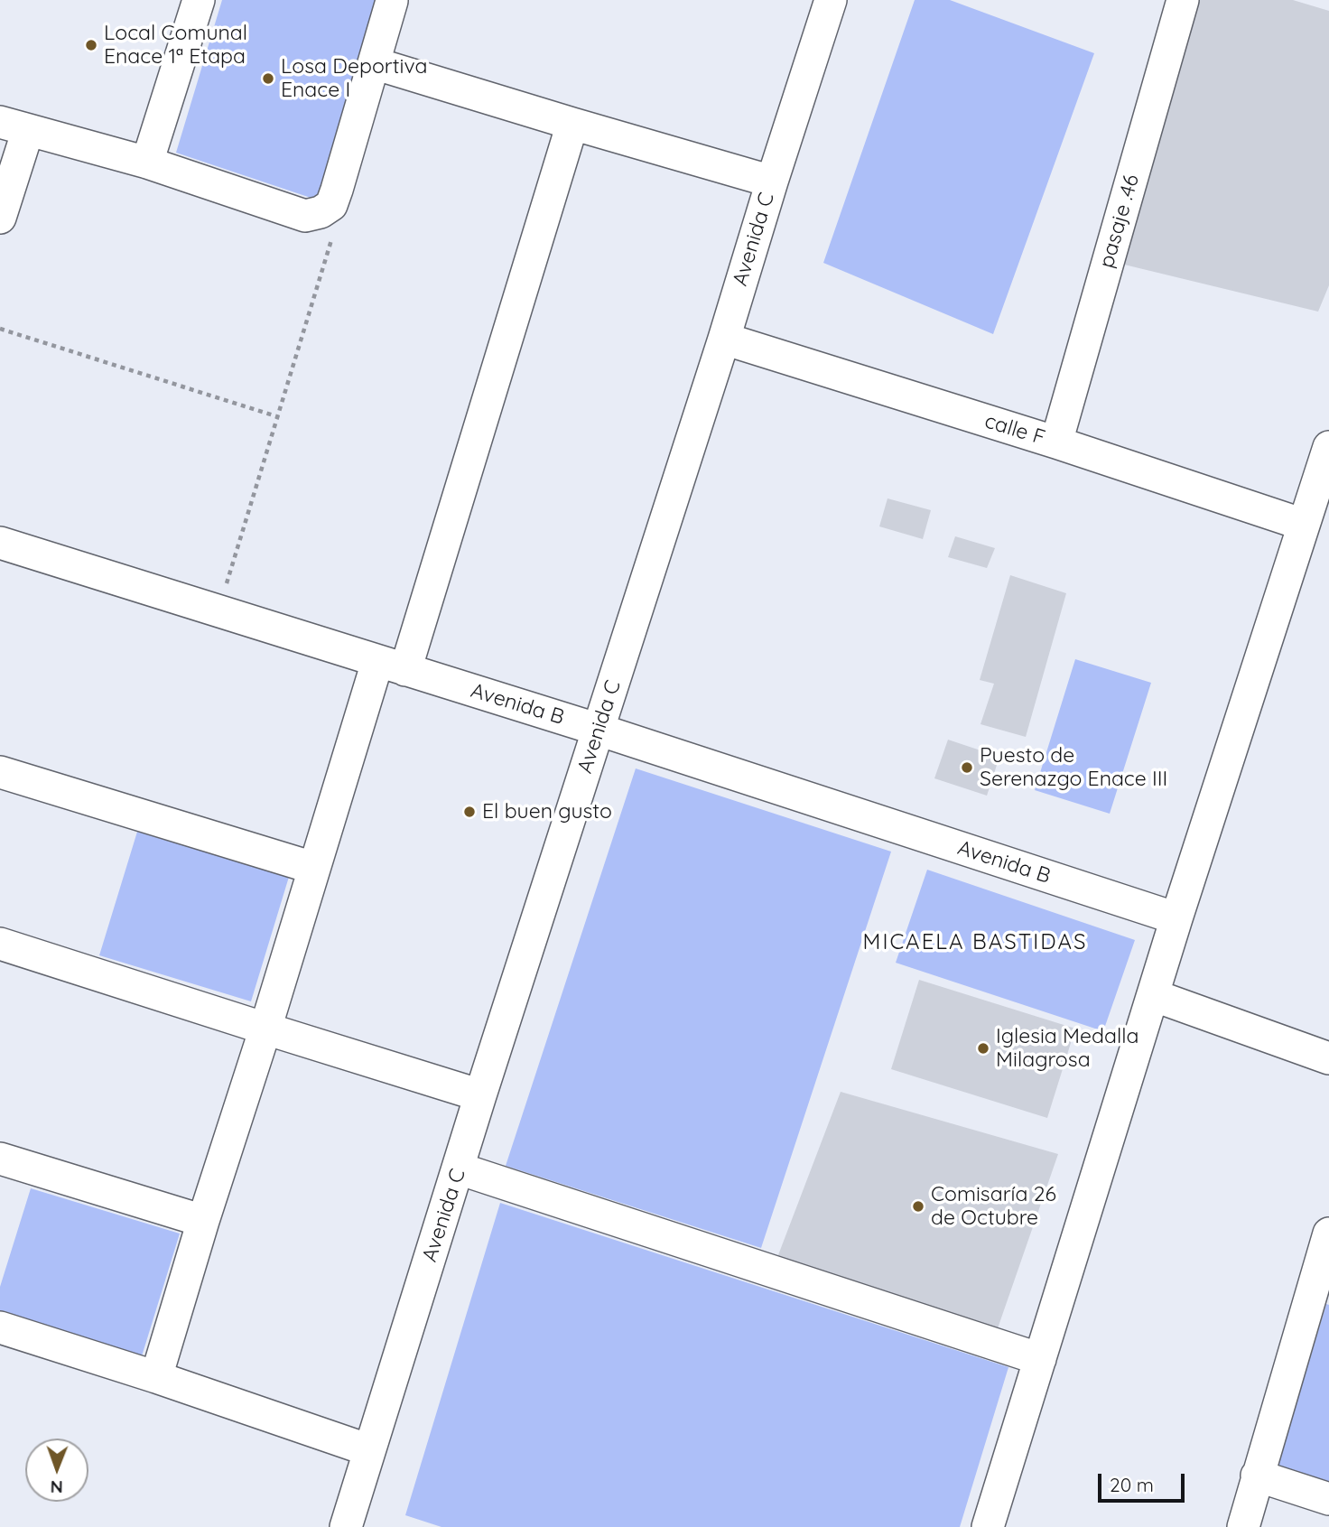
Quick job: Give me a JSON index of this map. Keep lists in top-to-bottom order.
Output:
{
  "streets": {
    "street": [
      "pasaje .46",
      "Avenida C",
      "calle F",
      "Avenida B"
    ]
  },
  "crossings": [
    ["pasaje .46", "calle F"],
    ["Avenida C", "calle F"],
    ["Avenida C", "Avenida B"]
  ],
  "districts": ["MICAELA BASTIDAS"],
  "places": [
    "Local Comunal Enace 1ª Etapa",
    "Losa Deportiva Enace I",
    "Puesto de Serenazgo Enace III",
    "El buen gusto",
    "Iglesia Medalla Milagrosa",
    "Comisaría 26 de Octubre"
  ],
  "scale_bar": "20 m",
  "north": "bottom"
}
